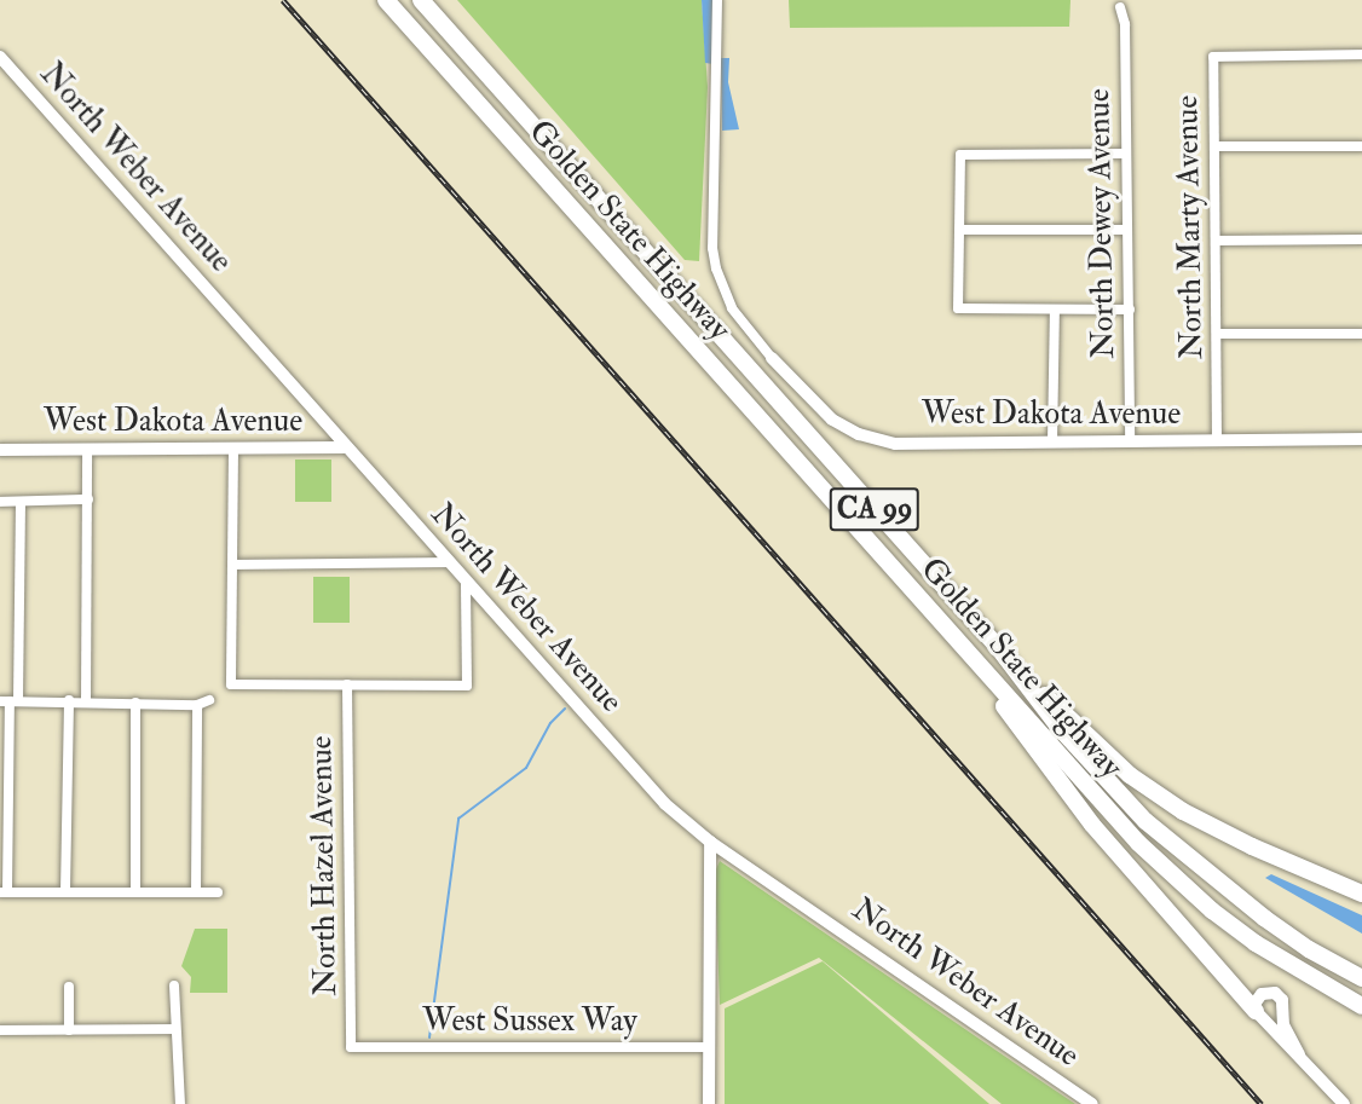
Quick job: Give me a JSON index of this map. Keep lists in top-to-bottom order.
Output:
{
  "streets": {
    "highway": ["Golden State Highway", "CA 99"],
    "main road": ["North Weber Avenue", "West Dakota Avenue"],
    "street": [
      "North Dewey Avenue",
      "North Marty Avenue",
      "North Hazel Avenue",
      "West Sussex Way"
    ]
  },
  "crossings": [
    ["North Weber Avenue", "West Dakota Avenue"],
    ["North Dewey Avenue", "West Dakota Avenue"],
    ["North Marty Avenue", "West Dakota Avenue"],
    ["North Hazel Avenue", "West Sussex Way"]
  ]
}
